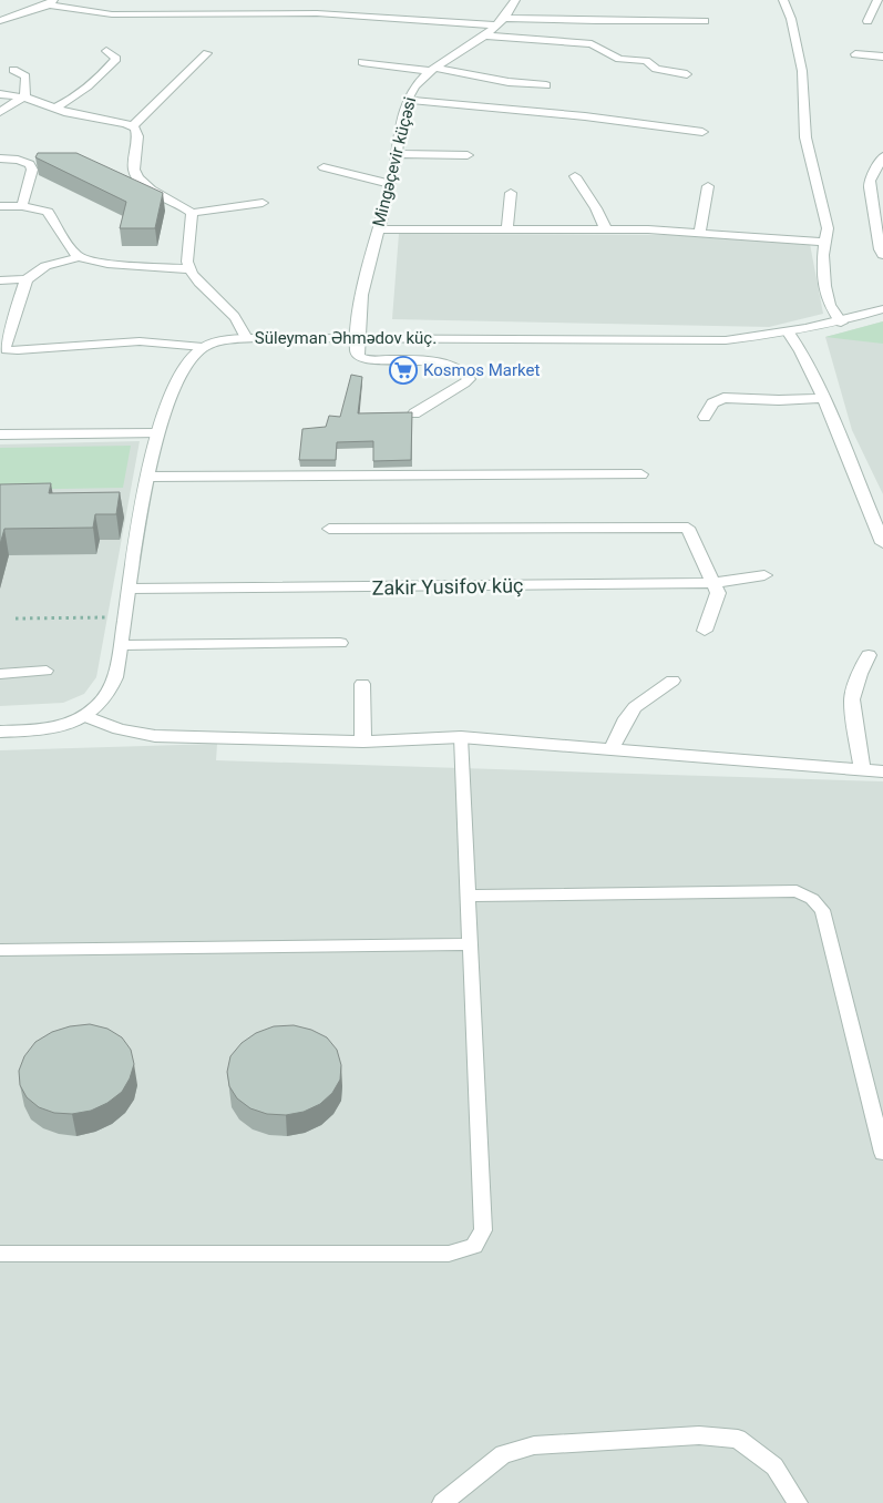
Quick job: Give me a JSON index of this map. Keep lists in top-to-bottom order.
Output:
{
  "streets": {
    "street": ["Mingəçevir küçəsi", "Süleyman Əhmədov küç.", "Zakir Yusifov küç"]
  },
  "crossings": [
    ["Mingəçevir küçəsi", "Süleyman Əhmədov küç."]
  ],
  "places": {
    "supermarket": ["Kosmos Market"]
  }
}
